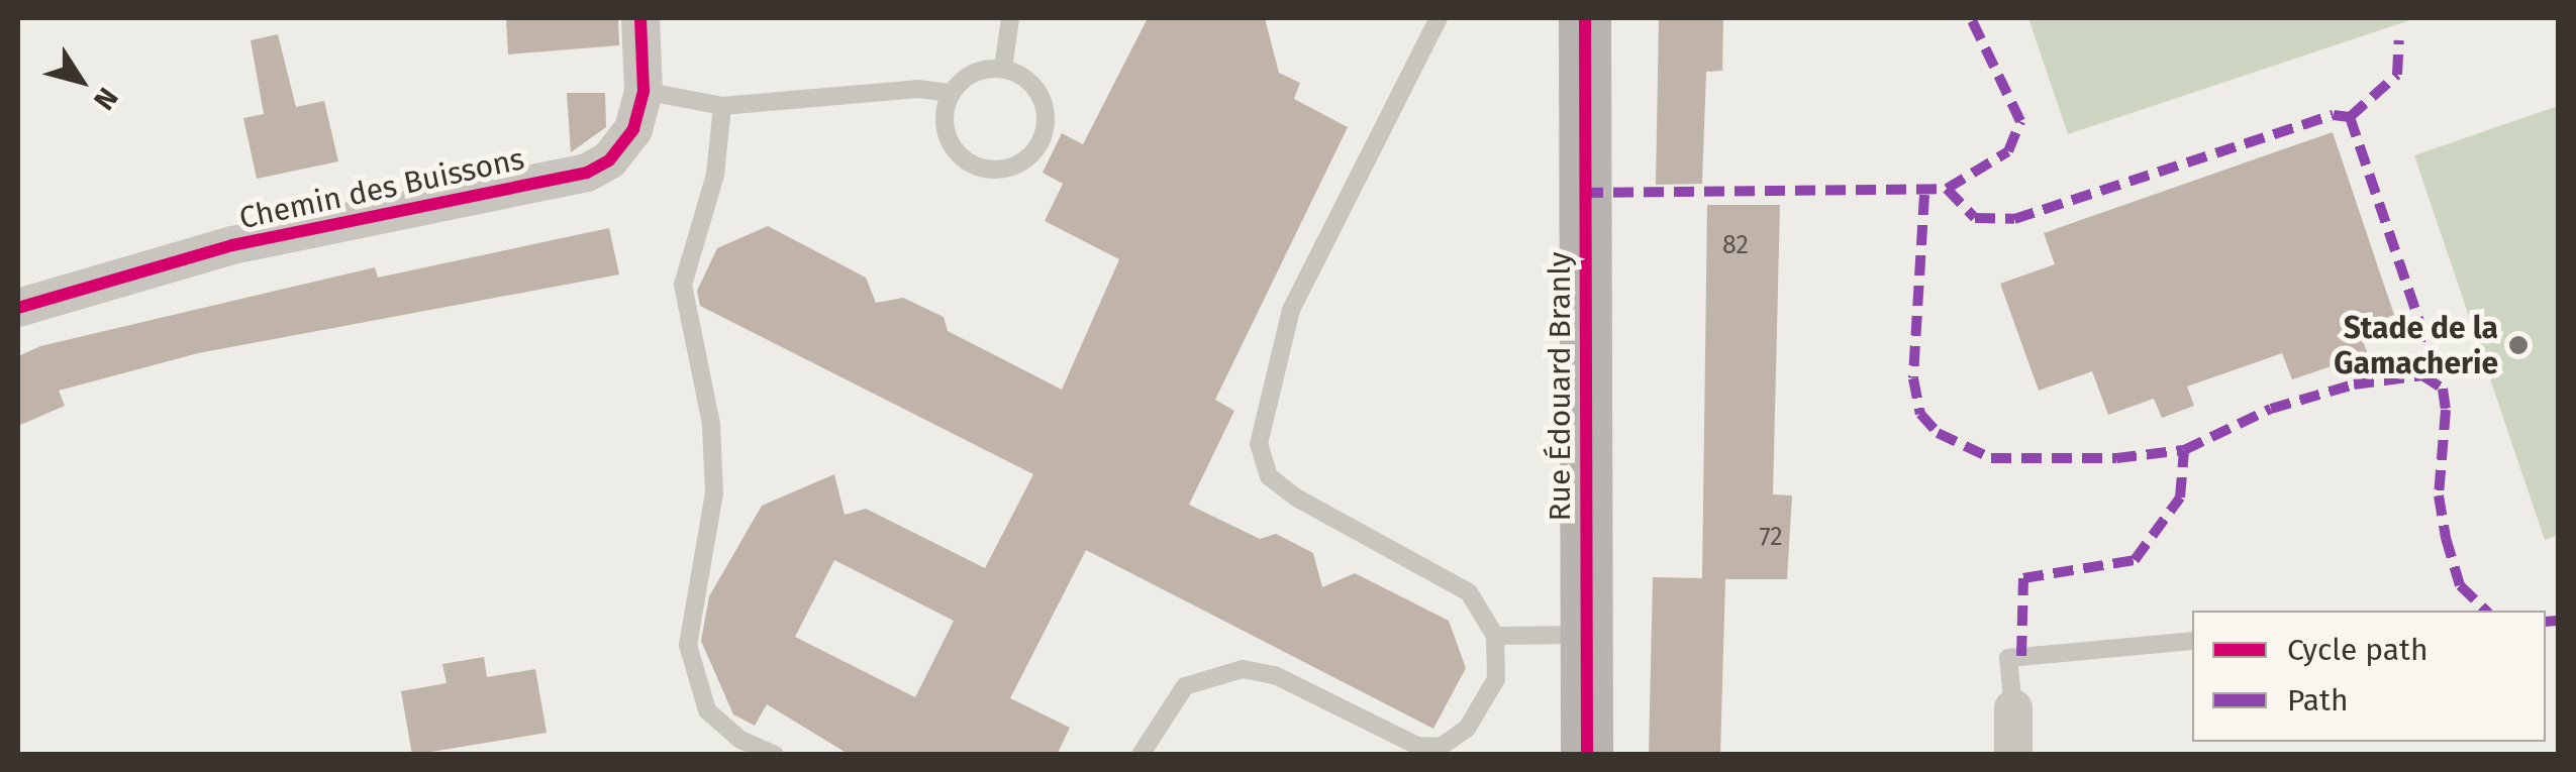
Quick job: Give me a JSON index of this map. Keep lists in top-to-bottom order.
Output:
{
  "streets": {
    "street": ["Chemin des Buissons", "Rue Édouard Branly"]
  },
  "places": ["Stade de la Gamacherie"],
  "house_numbers": ["82", "72"],
  "legend": ["Cycle path", "Path"],
  "north": "bottom right"
}
